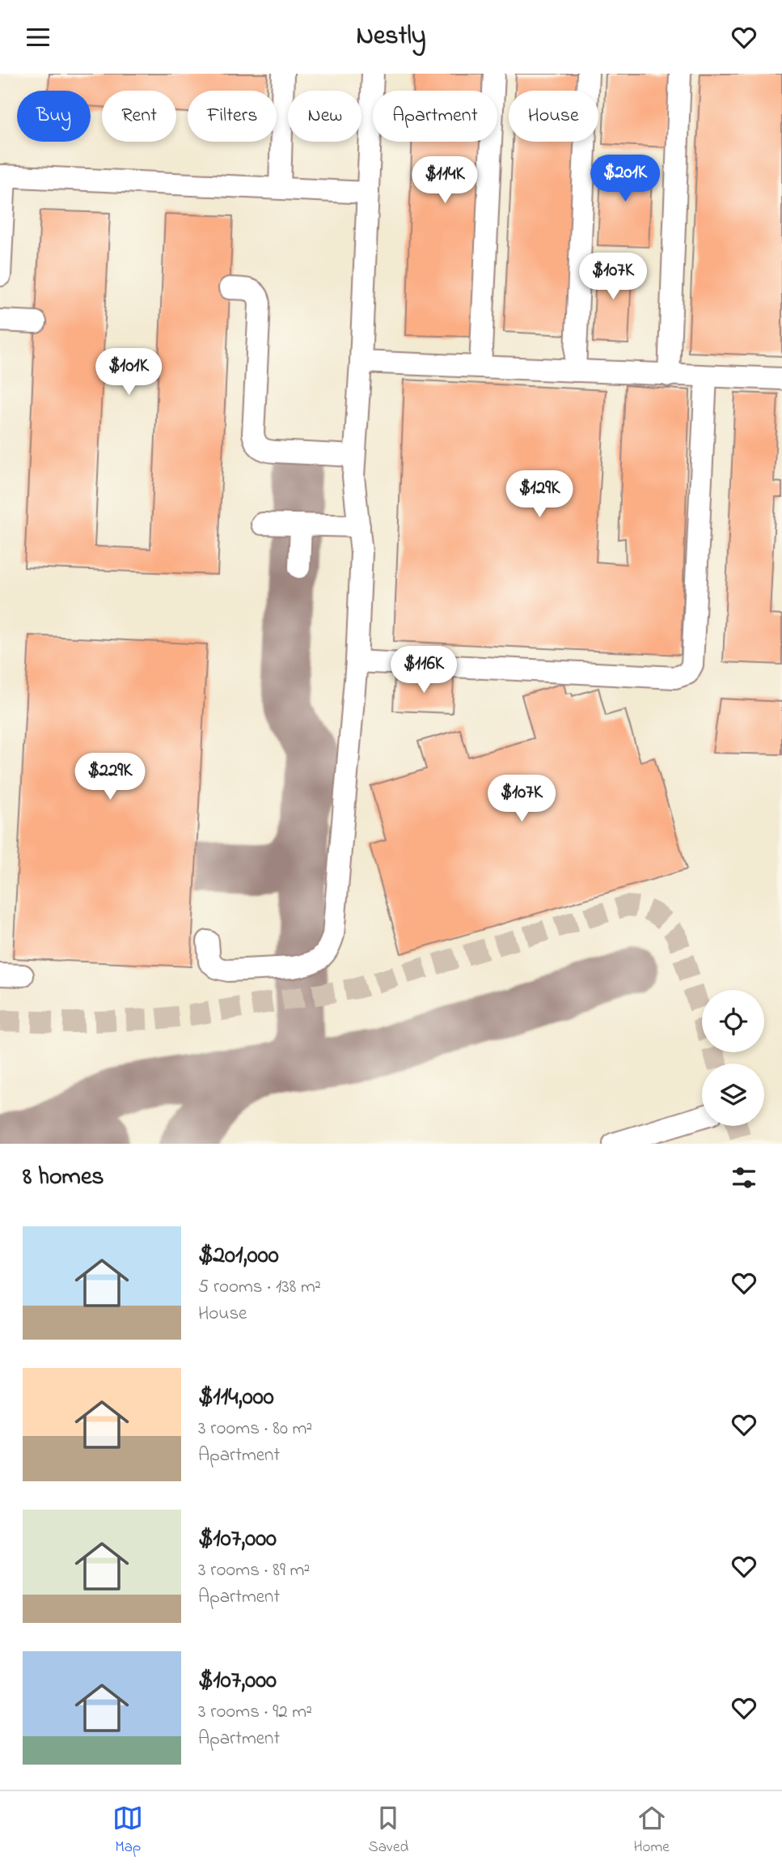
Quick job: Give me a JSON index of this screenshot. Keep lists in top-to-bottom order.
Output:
{
  "page": {
    "header": "Nestly",
    "chip": [
      "Buy",
      "Rent",
      "Filters",
      "New",
      "Apartment",
      "House"
    ],
    "price": [
      "$201K",
      "$114K",
      "$107K",
      "$101K",
      "$129K",
      "$116K",
      "$229K",
      "$107K"
    ],
    "heading": "8 homes",
    "list": [
      {
        "name": "$201,000",
        "note": "5 rooms · 138 m² · House"
      },
      {
        "name": "$114,000",
        "note": "3 rooms · 80 m² · Apartment"
      },
      {
        "name": "$107,000",
        "note": "3 rooms · 89 m² · Apartment"
      },
      {
        "name": "$107,000",
        "note": "3 rooms · 92 m² · Apartment"
      }
    ],
    "tabs": ["Map", "Saved", "Home"]
  }
}
